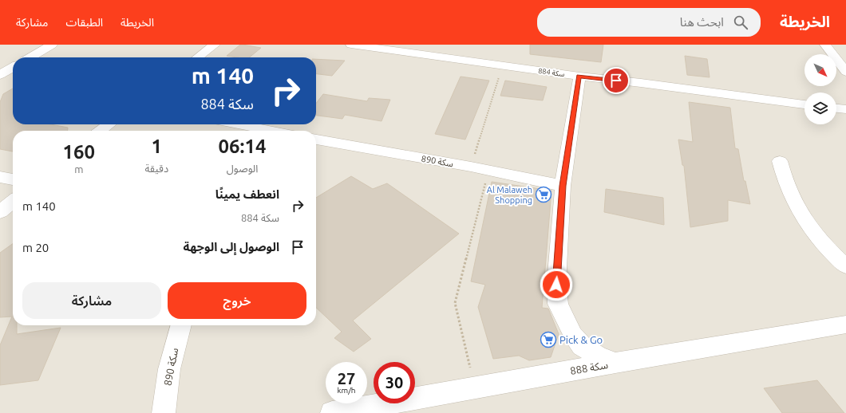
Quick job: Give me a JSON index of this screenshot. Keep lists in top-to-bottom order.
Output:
{
  "streets": {
    "street": ["سكة 884", "سكة 890", "سكة 888"]
  },
  "places": {
    "supermarket": ["Al Malaweh Shopping", "Pick & Go"]
  },
  "north": "bottom right",
  "page": {
    "header": "الخريطة",
    "search": "ابحث هنا",
    "nav": ["الخريطة", "الطبقات", "مشاركة"],
    "turn": ["140 m", "سكة 884"],
    "eta": [
      "06:14",
      "الوصول",
      "1",
      "دقيقة",
      "160",
      "m"
    ],
    "list": [
      {
        "name": "انعطف يمينًا",
        "note": "سكة 884",
        "value": "140 m"
      },
      {
        "name": "الوصول إلى الوجهة",
        "value": "20 m"
      }
    ],
    "buttons": ["خروج", "مشاركة"],
    "speed": "27 km/h",
    "limit": "30"
  }
}
